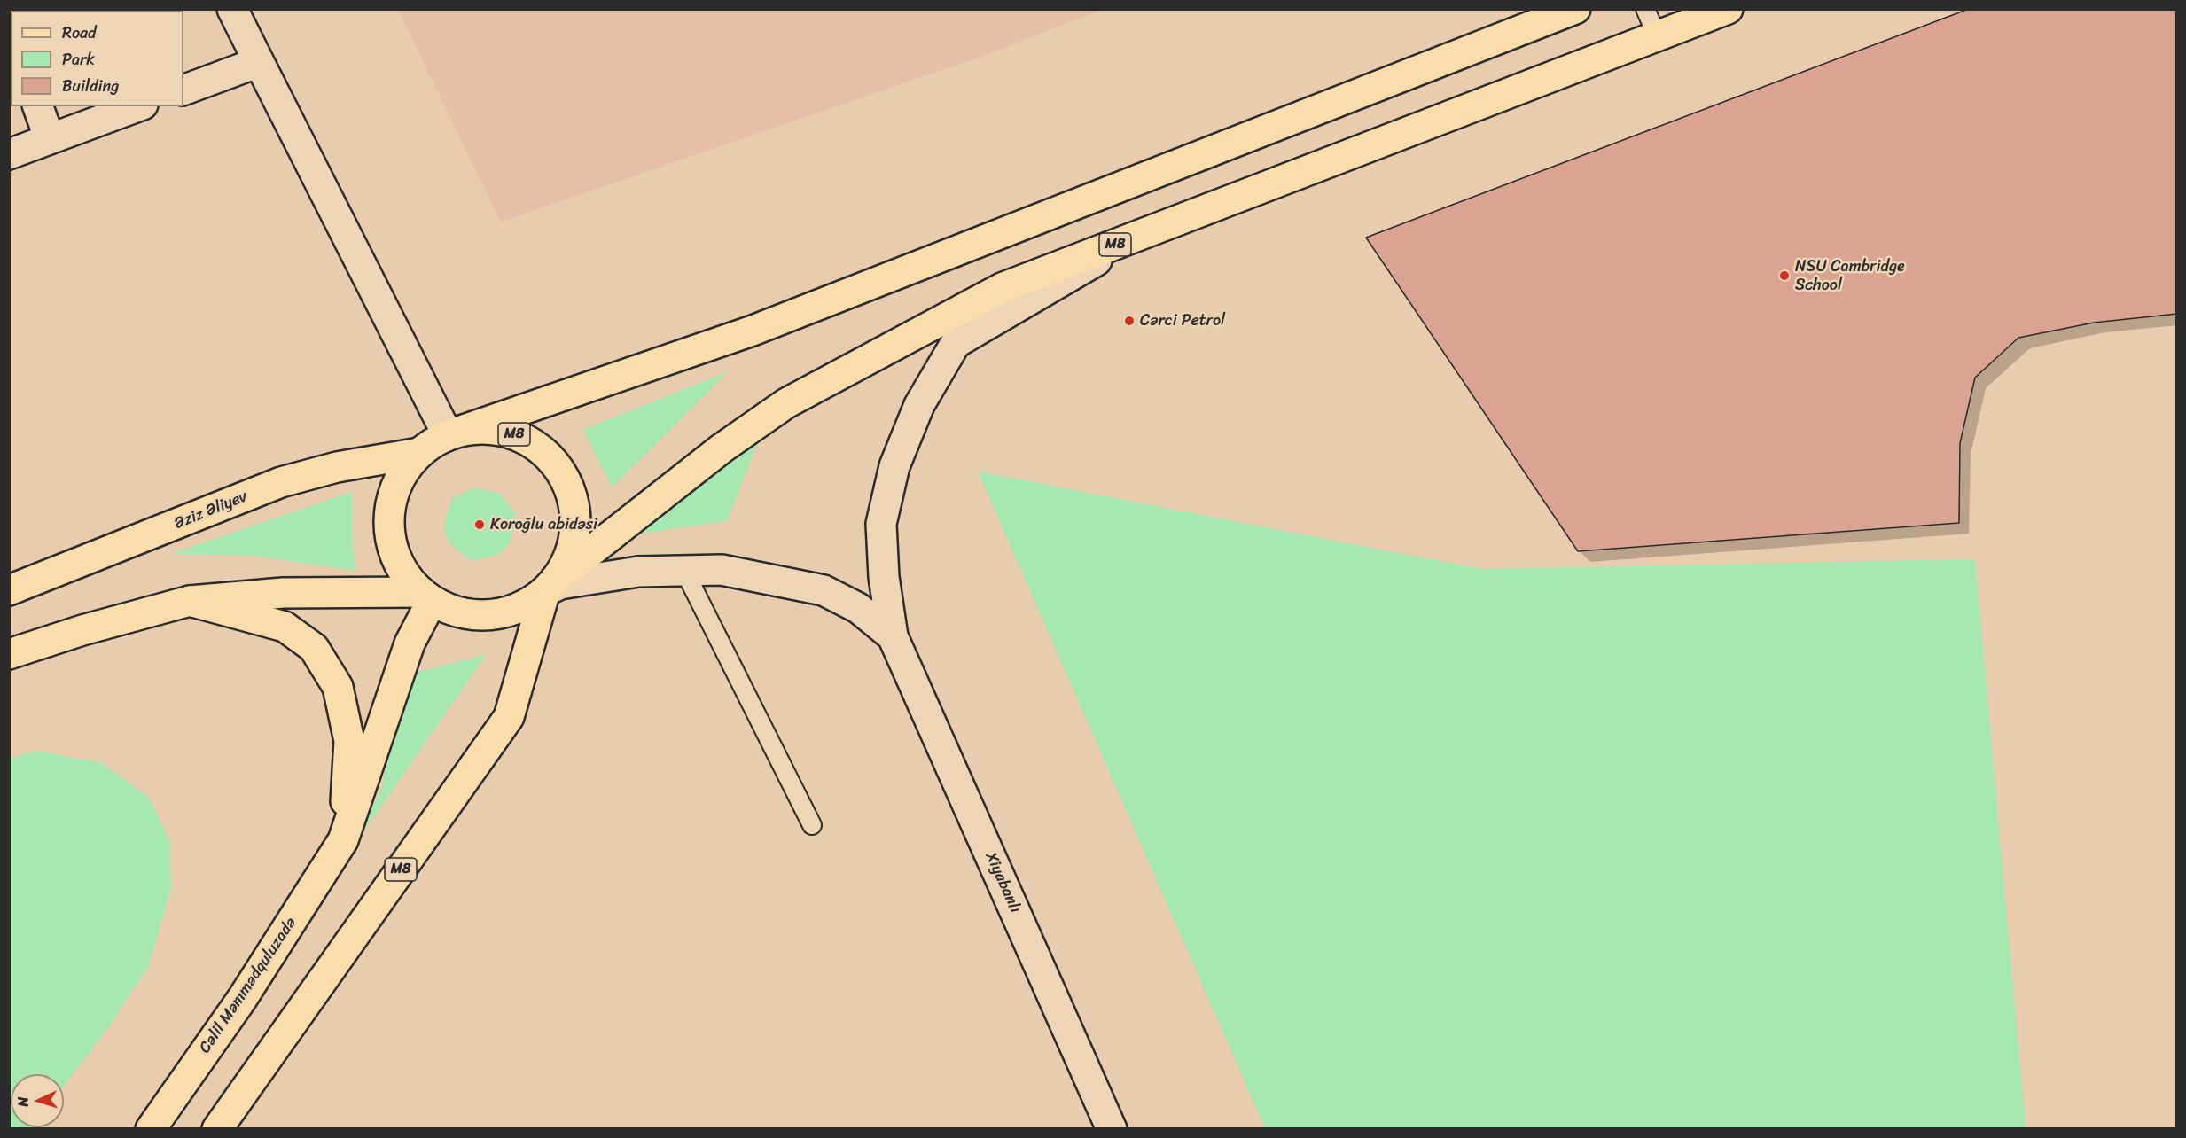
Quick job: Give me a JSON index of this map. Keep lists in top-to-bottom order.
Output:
{
  "streets": {
    "main road": [
      "M8",
      "Əziz Əliyev",
      "Xiyabanlı",
      "Cəlil Məmmədquluzadə"
    ]
  },
  "crossings": [
    ["M8", "Əziz Əliyev"],
    ["M8", "Cəlil Məmmədquluzadə"],
    ["Əziz Əliyev", "Cəlil Məmmədquluzadə"]
  ],
  "places": ["NSU Cambridge School", "Cərci Petrol", "Koroğlu abidəsi"],
  "legend": ["Road", "Park", "Building"],
  "north": "left"
}
